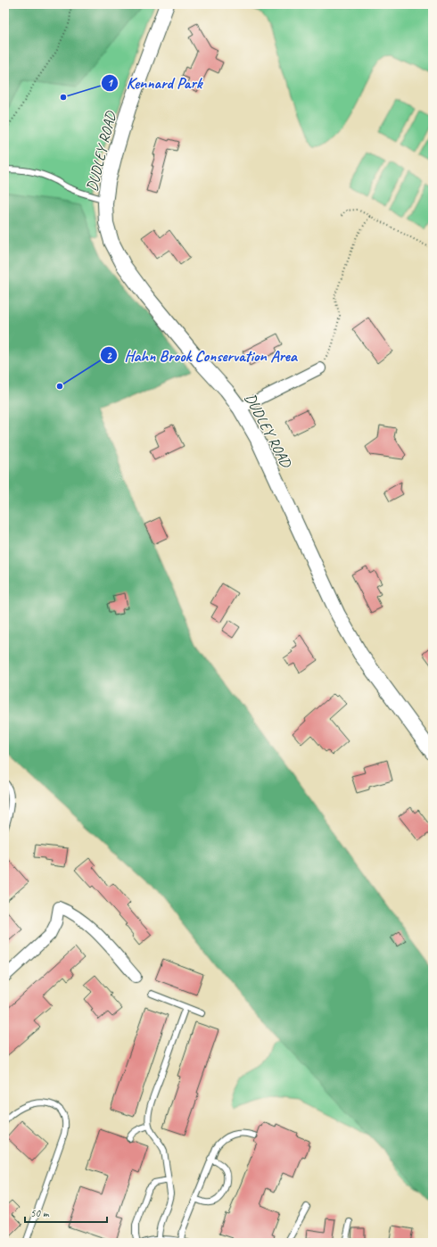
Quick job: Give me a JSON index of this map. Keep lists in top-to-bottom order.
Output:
{
  "streets": {
    "street": ["DUDLEY ROAD"]
  },
  "places": ["Kennard Park", "Hahn Brook Conservation Area"],
  "scale_bar": "50 m"
}
